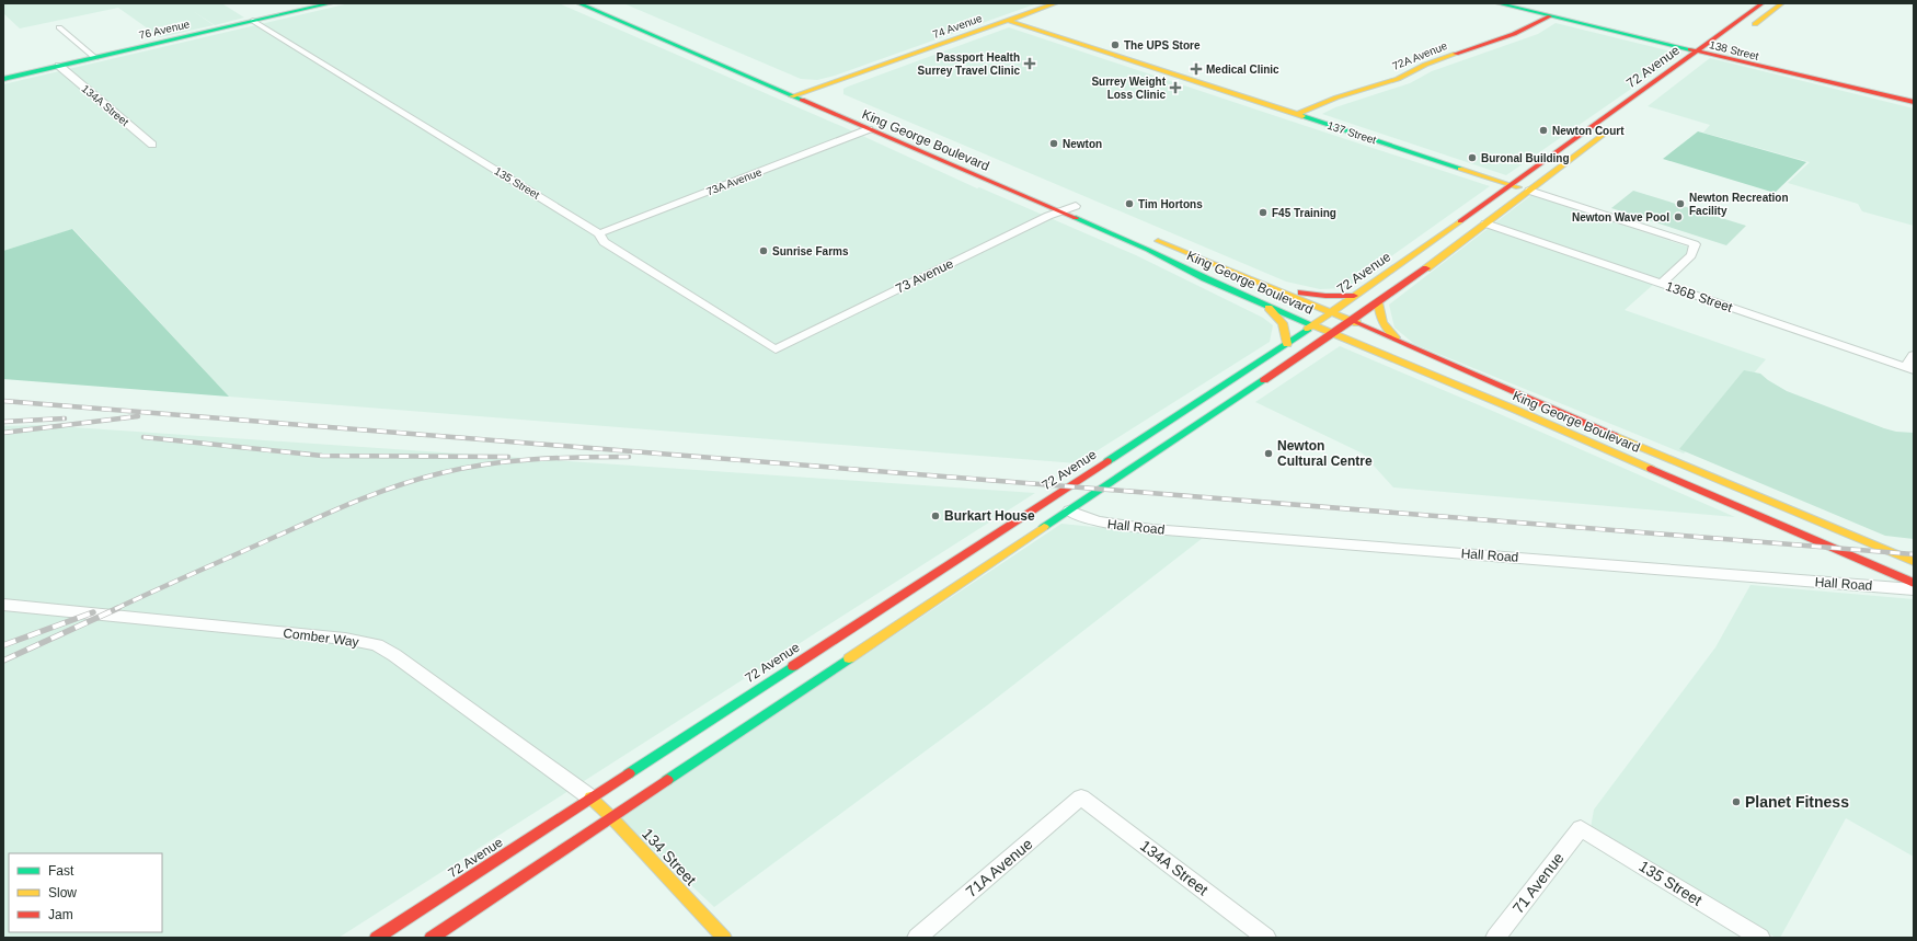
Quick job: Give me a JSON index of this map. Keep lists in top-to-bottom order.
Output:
{
  "streets": {
    "main road": [
      "74 Avenue",
      "76 Avenue",
      "138 Street",
      "72A Avenue",
      "72 Avenue",
      "137 Street",
      "King George Boulevard",
      "134 Street"
    ],
    "street": [
      "134A Street",
      "73A Avenue",
      "135 Street",
      "73 Avenue",
      "136B Street",
      "Hall Road",
      "Comber Way",
      "71A Avenue",
      "71 Avenue"
    ]
  },
  "crossings": [
    ["74 Avenue", "137 Street"],
    ["74 Avenue", "King George Boulevard"],
    ["76 Avenue", "134A Street"],
    ["76 Avenue", "135 Street"],
    ["138 Street", "72A Avenue"],
    ["138 Street", "72 Avenue"],
    ["72A Avenue", "137 Street"],
    ["72 Avenue", "137 Street"],
    ["72 Avenue", "King George Boulevard"],
    ["72 Avenue", "Comber Way"],
    ["72 Avenue", "134 Street"],
    ["134A Street", "71A Avenue"],
    ["137 Street", "136B Street"],
    ["King George Boulevard", "73A Avenue"],
    ["King George Boulevard", "73 Avenue"],
    ["73A Avenue", "135 Street"],
    ["135 Street", "73 Avenue"],
    ["135 Street", "71 Avenue"],
    ["Comber Way", "134 Street"]
  ],
  "places": {
    "other": [
      "The UPS Store",
      "Newton Court",
      "Newton",
      "Buronal Building",
      "Tim Hortons",
      "Newton Recreation Facility",
      "F45 Training",
      "Newton Wave Pool",
      "Sunrise Farms",
      "Newton Cultural Centre",
      "Burkart House",
      "Planet Fitness"
    ],
    "health": ["Passport Health Surrey Travel Clinic", "Medical Clinic", "Surrey Weight Loss Clinic"]
  },
  "legend": ["Fast", "Slow", "Jam"]
}
